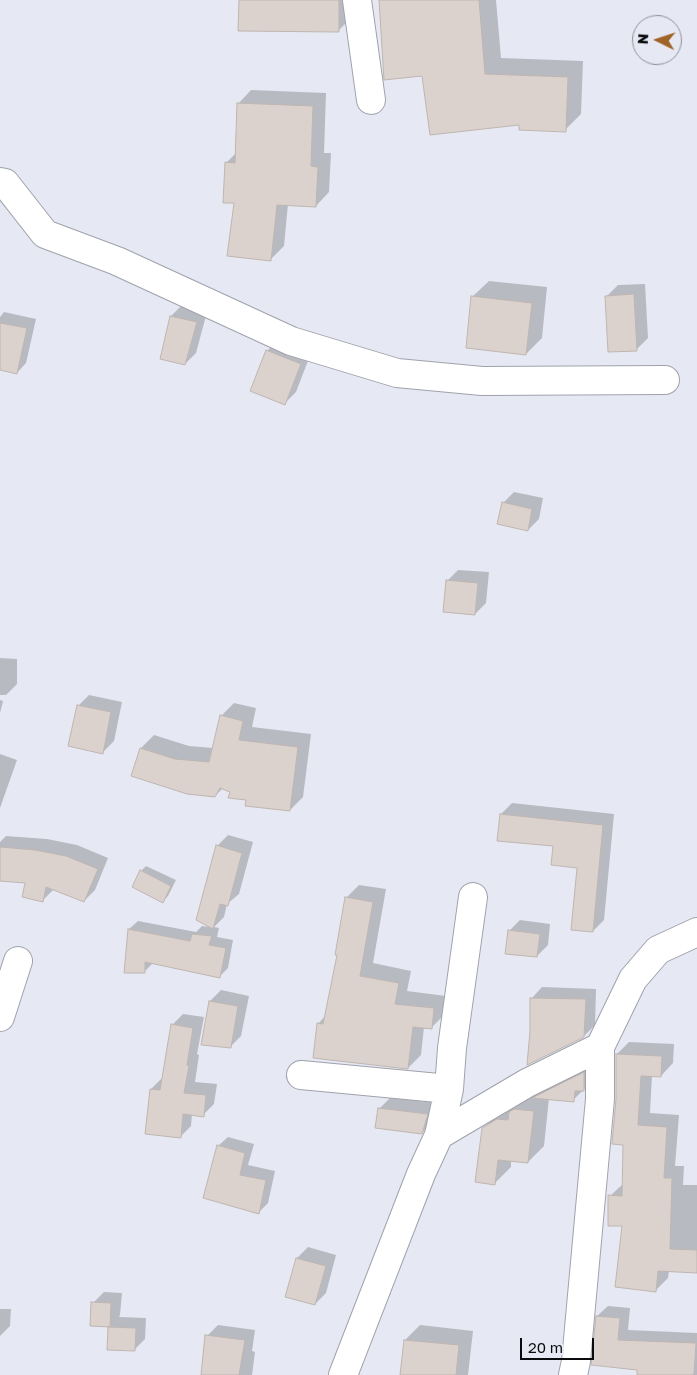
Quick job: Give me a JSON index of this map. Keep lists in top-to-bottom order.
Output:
{
  "scale_bar": "20 m",
  "north": "left"
}
